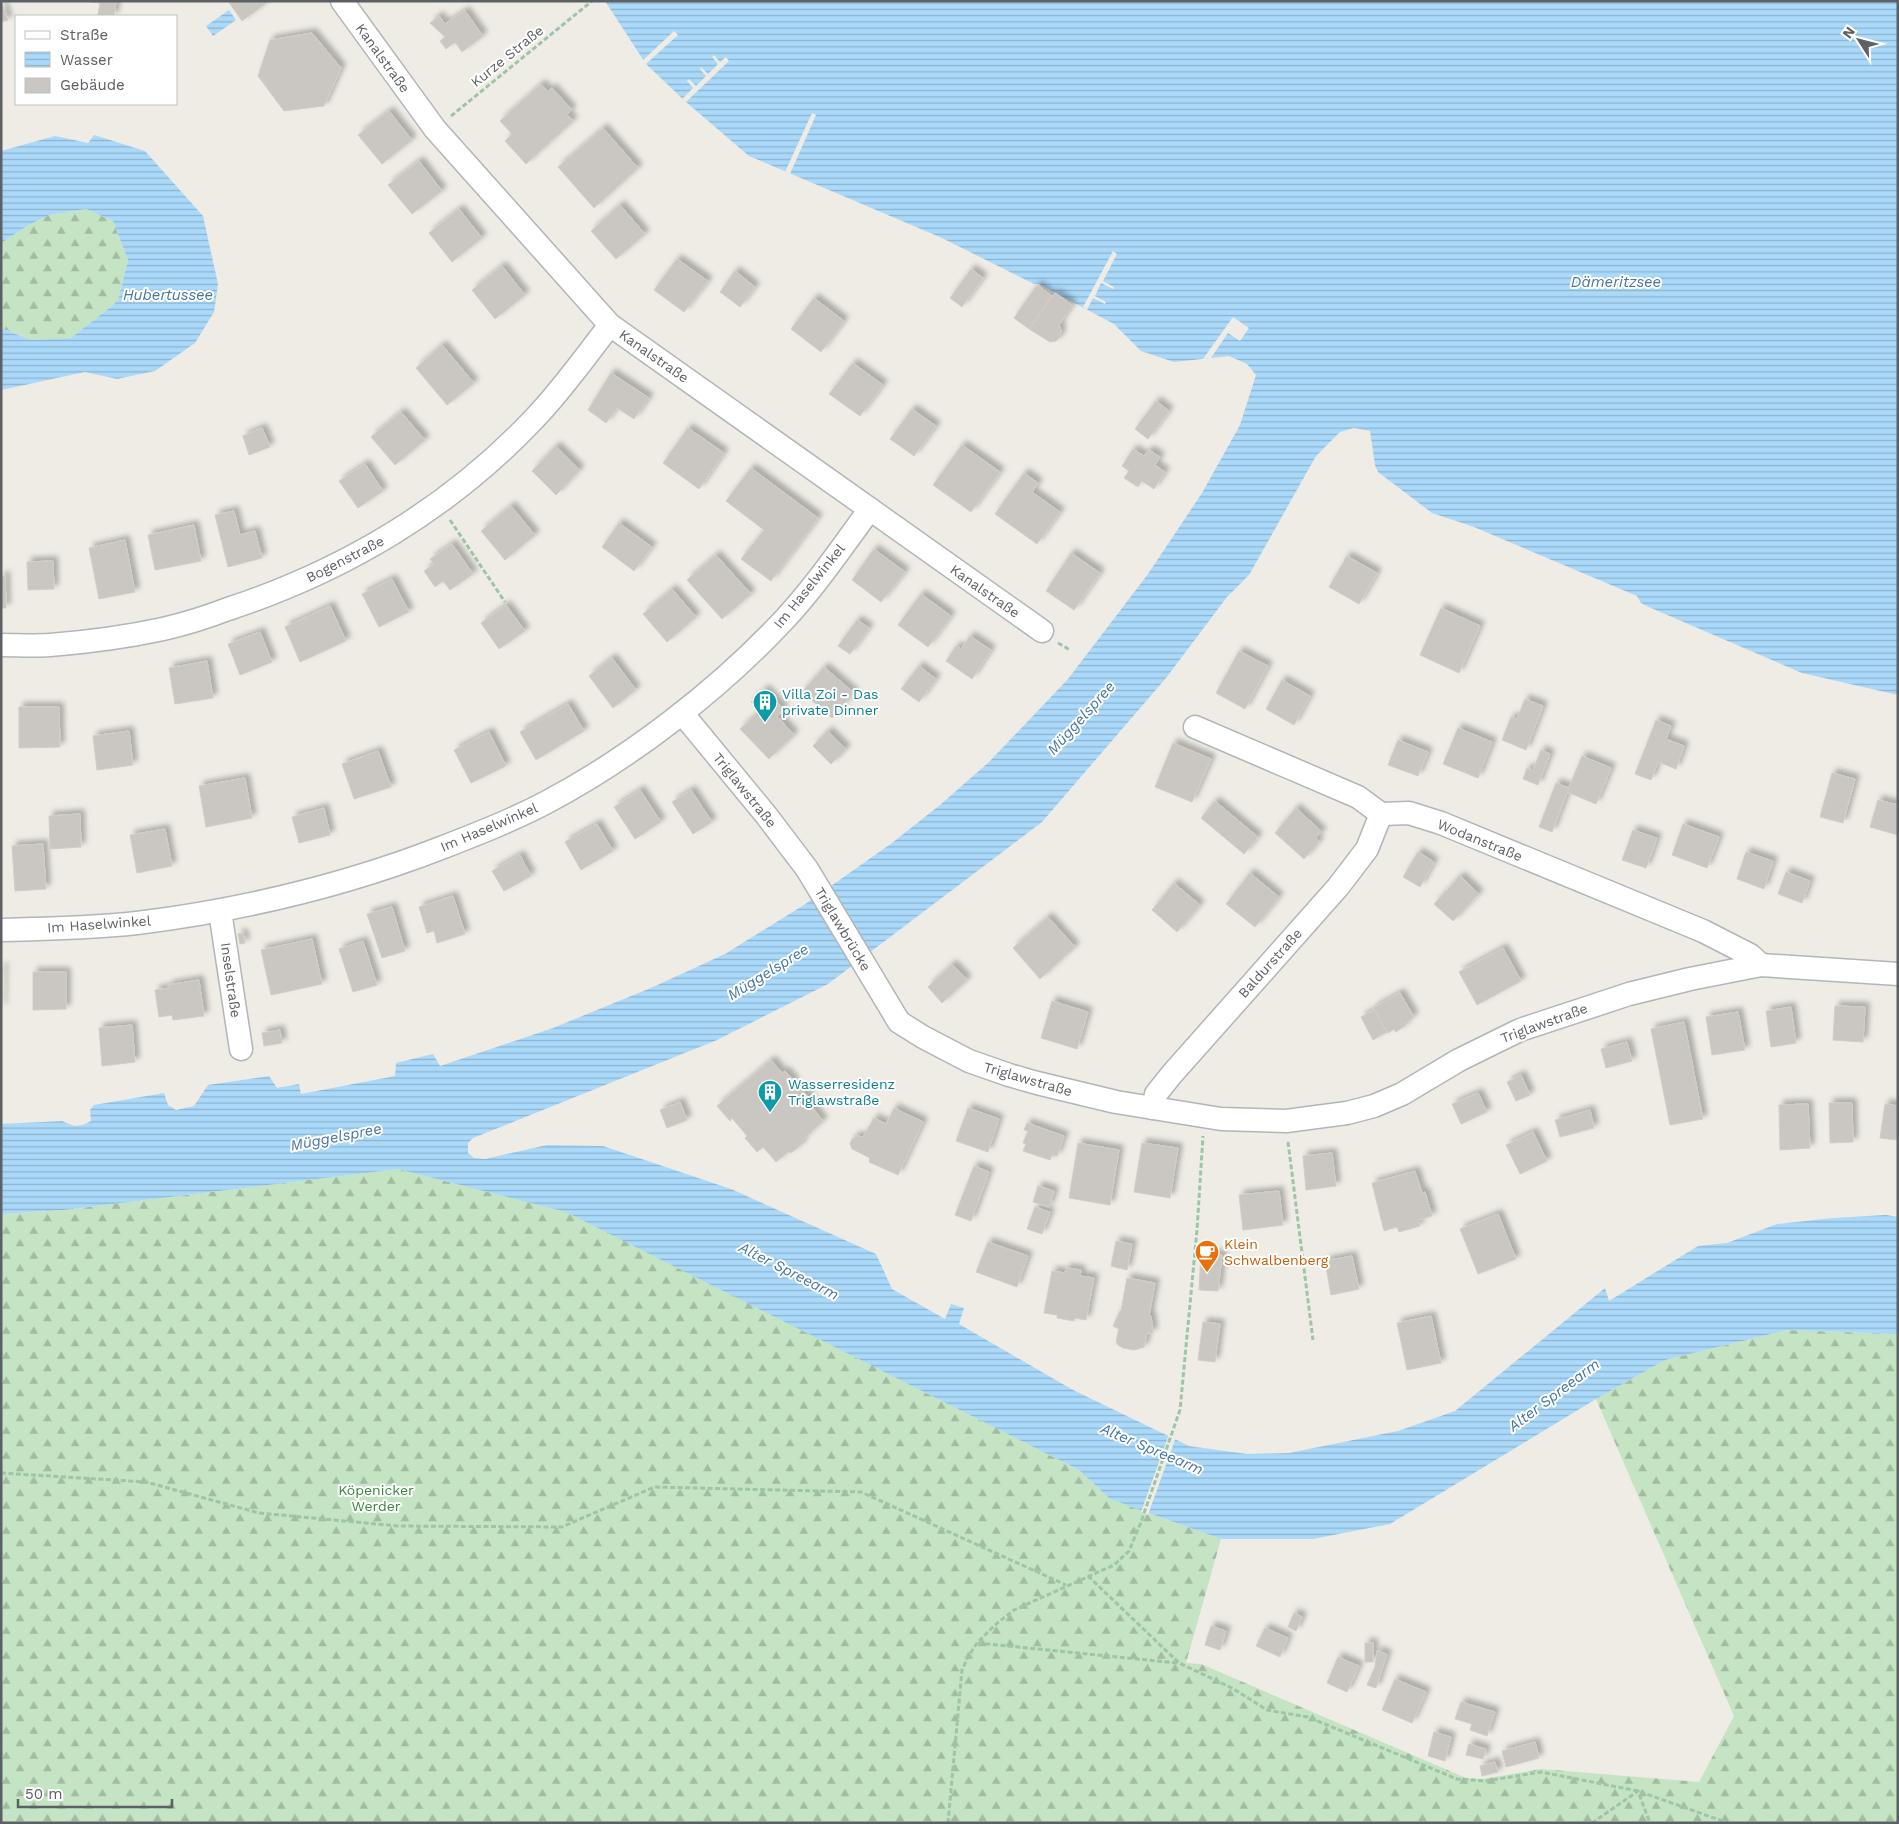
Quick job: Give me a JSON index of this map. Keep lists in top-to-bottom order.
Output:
{
  "streets": {
    "street": [
      "Kanalstraße",
      "Bogenstraße",
      "Im Haselwinkel",
      "Triglawstraße",
      "Wodanstraße",
      "Triglawbrücke",
      "Baldurstraße",
      "Inselstraße"
    ],
    "path": ["Kurze Straße"]
  },
  "crossings": [
    ["Kurze Straße", "Kanalstraße"],
    ["Kanalstraße", "Bogenstraße"],
    ["Kanalstraße", "Im Haselwinkel"],
    ["Im Haselwinkel", "Triglawstraße"],
    ["Im Haselwinkel", "Inselstraße"],
    ["Triglawstraße", "Wodanstraße"],
    ["Triglawstraße", "Triglawbrücke"],
    ["Triglawstraße", "Baldurstraße"],
    ["Wodanstraße", "Baldurstraße"]
  ],
  "water": [
    "Dämeritzsee",
    "Hubertussee",
    "Müggelspree",
    "Alter Spreearm"
  ],
  "parks": ["Köpenicker Werder"],
  "places": {
    "building": ["Villa Zoi - Das private Dinner", "Wasserresidenz Triglawstraße"],
    "cafe": ["Klein Schwalbenberg"]
  },
  "legend": ["Straße", "Wasser", "Gebäude"],
  "scale_bar": "50 m",
  "north": "top left"
}
